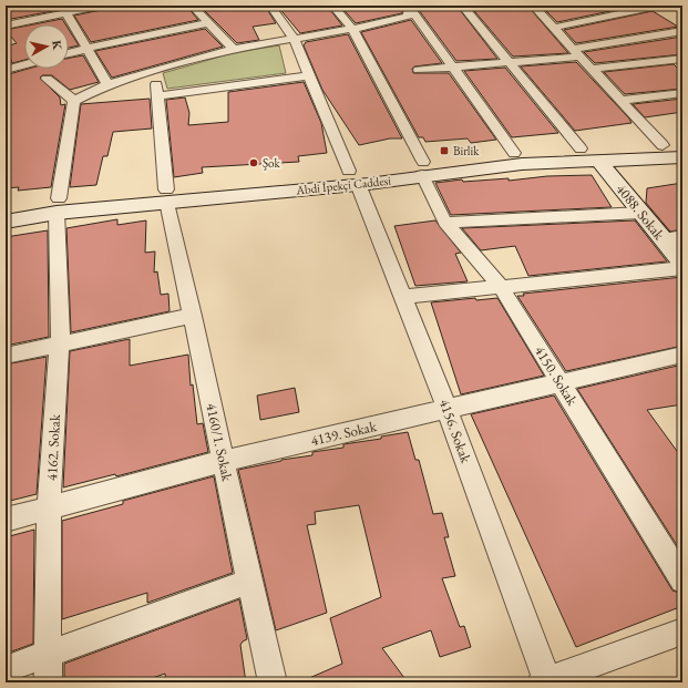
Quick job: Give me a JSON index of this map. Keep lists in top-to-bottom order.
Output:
{
  "streets": {
    "main road": ["Abdi İpekçi Caddesi", "4088. Sokak"],
    "street": [
      "4150. Sokak",
      "4156. Sokak",
      "4139. Sokak",
      "4160/1. Sokak",
      "4162. Sokak"
    ]
  },
  "crossings": [
    ["Abdi İpekçi Caddesi", "4088. Sokak"],
    ["Abdi İpekçi Caddesi", "4150. Sokak"],
    ["Abdi İpekçi Caddesi", "4156. Sokak"],
    ["Abdi İpekçi Caddesi", "4160/1. Sokak"],
    ["Abdi İpekçi Caddesi", "4162. Sokak"],
    ["4150. Sokak", "4139. Sokak"],
    ["4156. Sokak", "4139. Sokak"],
    ["4139. Sokak", "4160/1. Sokak"],
    ["4139. Sokak", "4162. Sokak"]
  ],
  "places": {
    "transit": ["Birlik"],
    "other": ["Şok"]
  },
  "north": "right"
}
